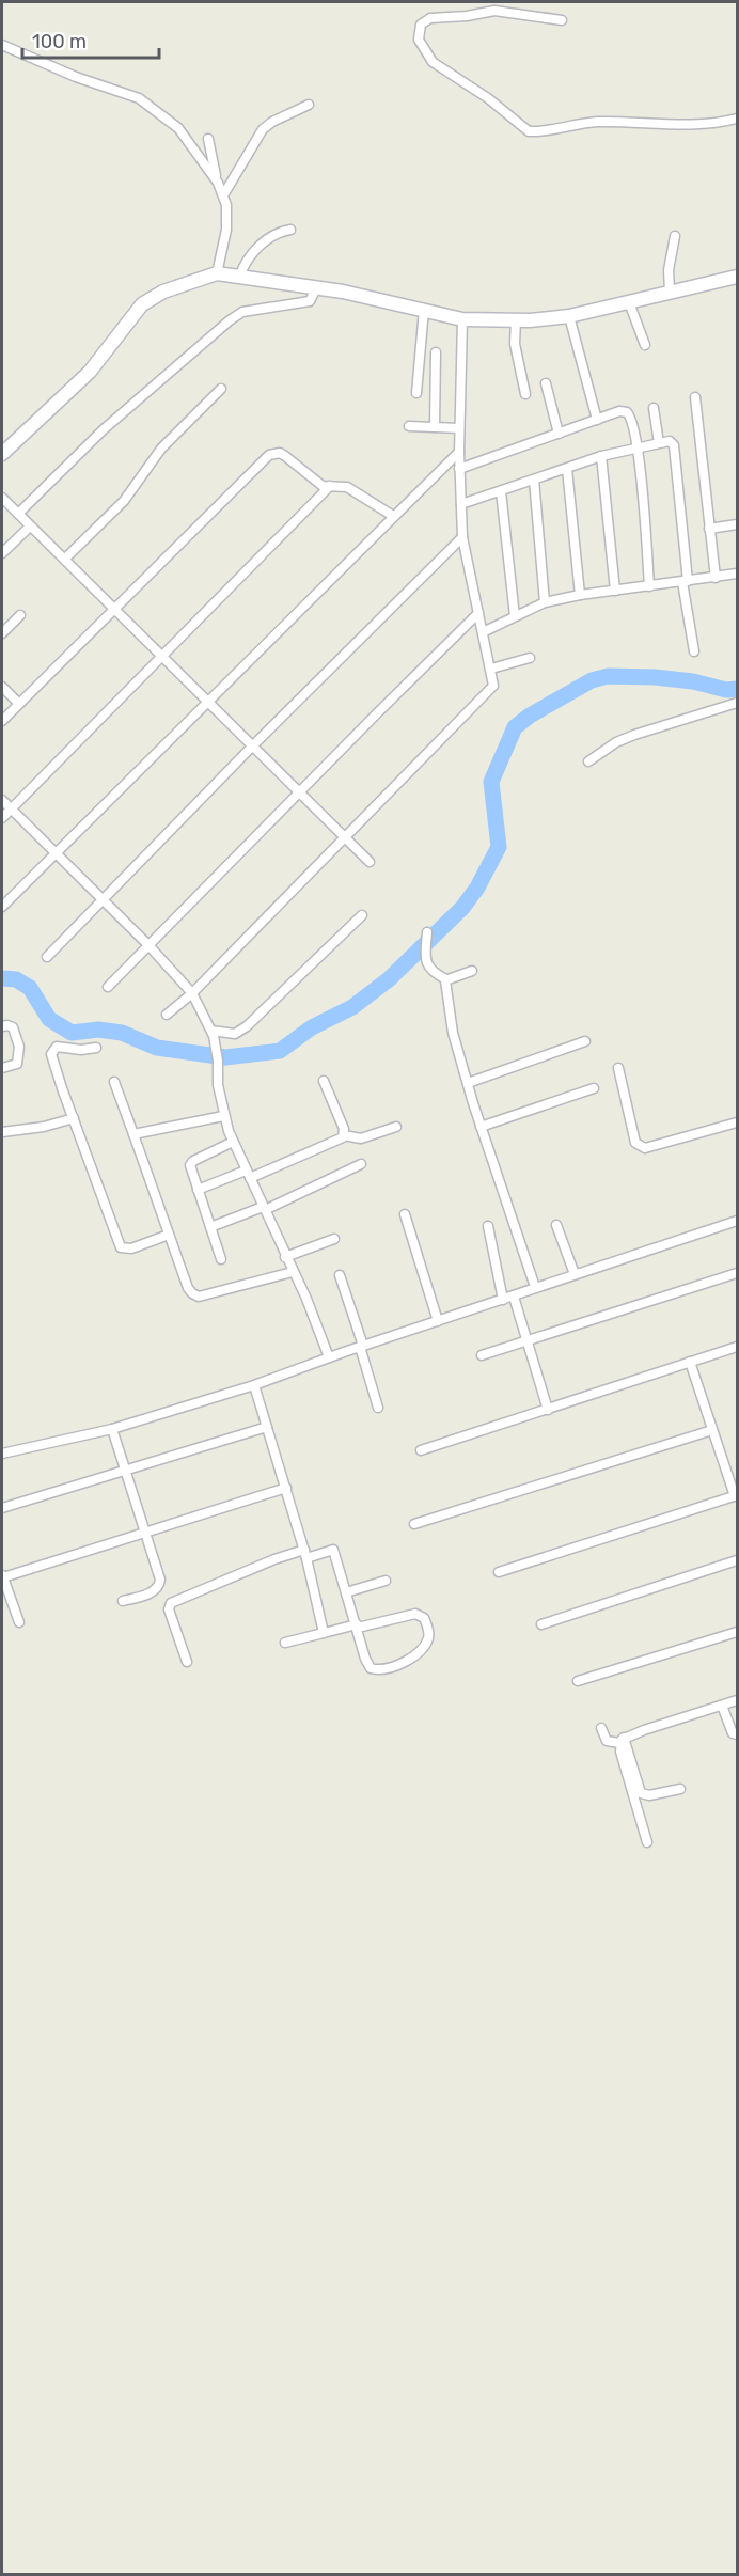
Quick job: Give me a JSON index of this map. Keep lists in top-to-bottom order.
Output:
{
  "scale_bar": "100 m"
}
